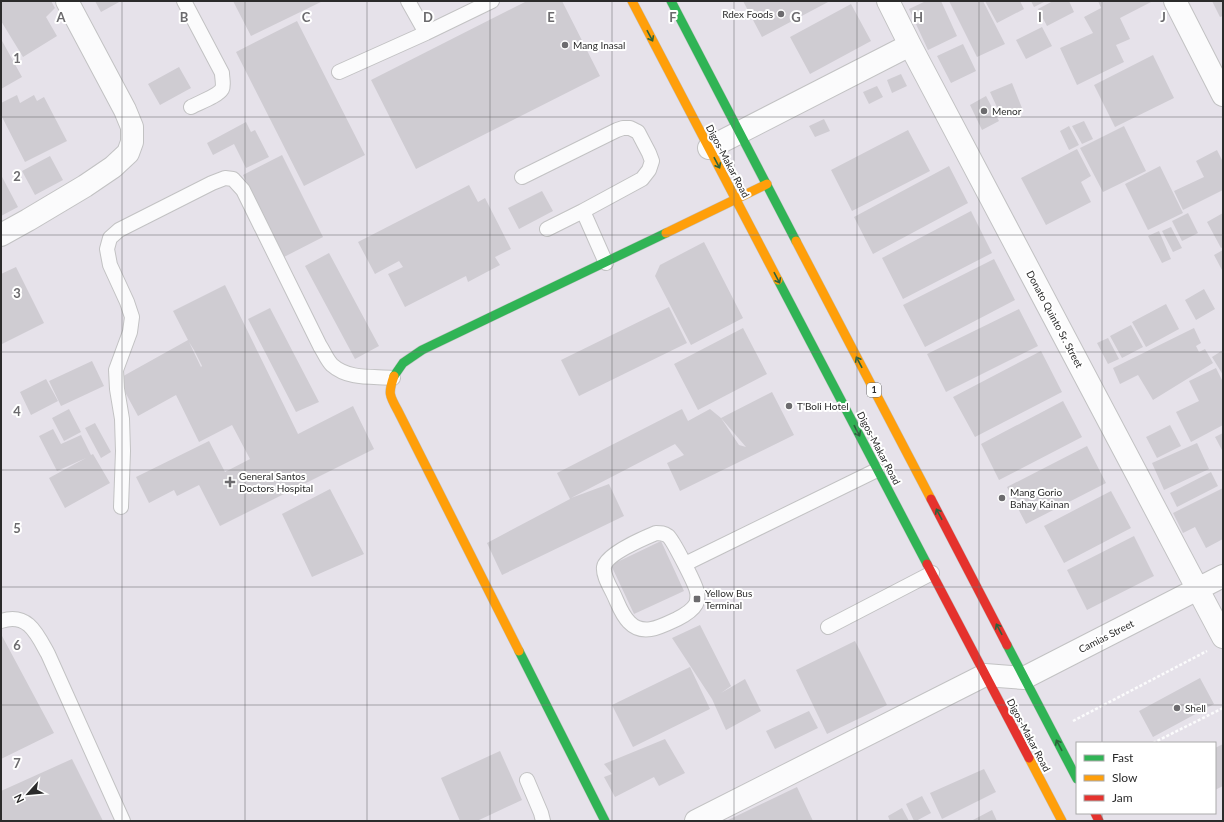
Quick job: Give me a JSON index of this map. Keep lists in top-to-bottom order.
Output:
{
  "streets": {
    "main road": ["Digos-Makar Road", "1"],
    "street": ["Donato Quinto Sr. Street", "Camias Street"]
  },
  "crossings": [
    ["Donato Quinto Sr. Street", "Camias Street"],
    ["1", "Camias Street"]
  ],
  "places": {
    "other": [
      "Rdex Foods",
      "Mang Inasal",
      "Menor",
      "T'Boli Hotel",
      "Mang Gorio Bahay Kainan",
      "Shell"
    ],
    "health": ["General Santos Doctors Hospital"],
    "transit": ["Yellow Bus Terminal"]
  },
  "legend": ["Fast", "Slow", "Jam"],
  "north": "bottom left",
  "grid": {
    "columns": [
      "A",
      "B",
      "C",
      "D",
      "E",
      "F",
      "G",
      "H",
      "I",
      "J"
    ],
    "rows": [
      "1",
      "2",
      "3",
      "4",
      "5",
      "6",
      "7"
    ]
  }
}
